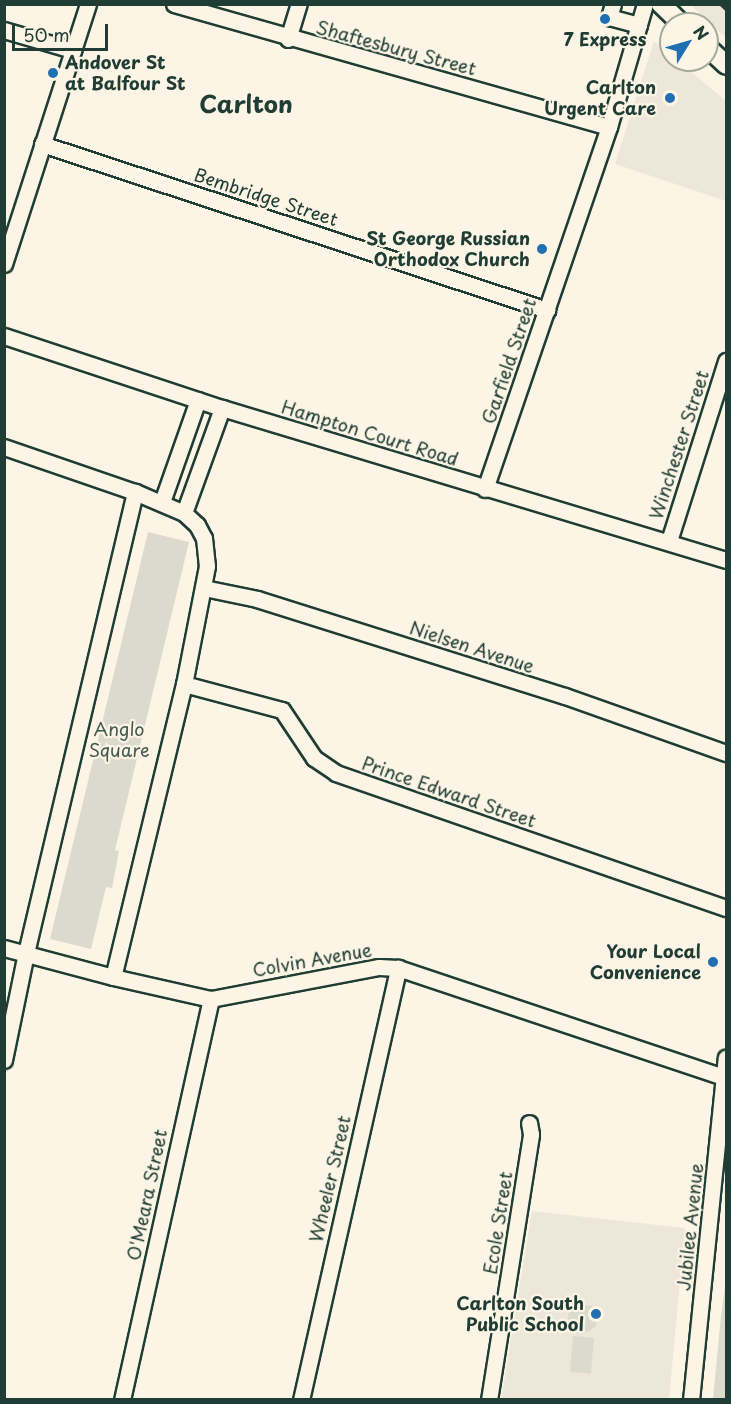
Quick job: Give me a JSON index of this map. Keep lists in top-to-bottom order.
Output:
{
  "streets": {
    "street": [
      "Shaftesbury Street",
      "Bembridge Street",
      "Garfield Street",
      "Hampton Court Road",
      "Winchester Street",
      "Nielsen Avenue",
      "Prince Edward Street",
      "Colvin Avenue",
      "Wheeler Street",
      "O'Meara Street",
      "Ecole Street",
      "Jubilee Avenue"
    ]
  },
  "crossings": [
    ["Shaftesbury Street", "Garfield Street"],
    ["Bembridge Street", "Garfield Street"],
    ["Garfield Street", "Hampton Court Road"],
    ["Hampton Court Road", "Winchester Street"],
    ["Colvin Avenue", "Wheeler Street"],
    ["Colvin Avenue", "O'Meara Street"],
    ["Colvin Avenue", "Jubilee Avenue"]
  ],
  "districts": ["Carlton"],
  "parks": ["Anglo Square"],
  "places": [
    "7 Express",
    "Andover St at Balfour St",
    "Carlton Urgent Care",
    "St George Russian Orthodox Church",
    "Your Local Convenience",
    "Carlton South Public School"
  ],
  "scale_bar": "50 m",
  "north": "top right"
}
